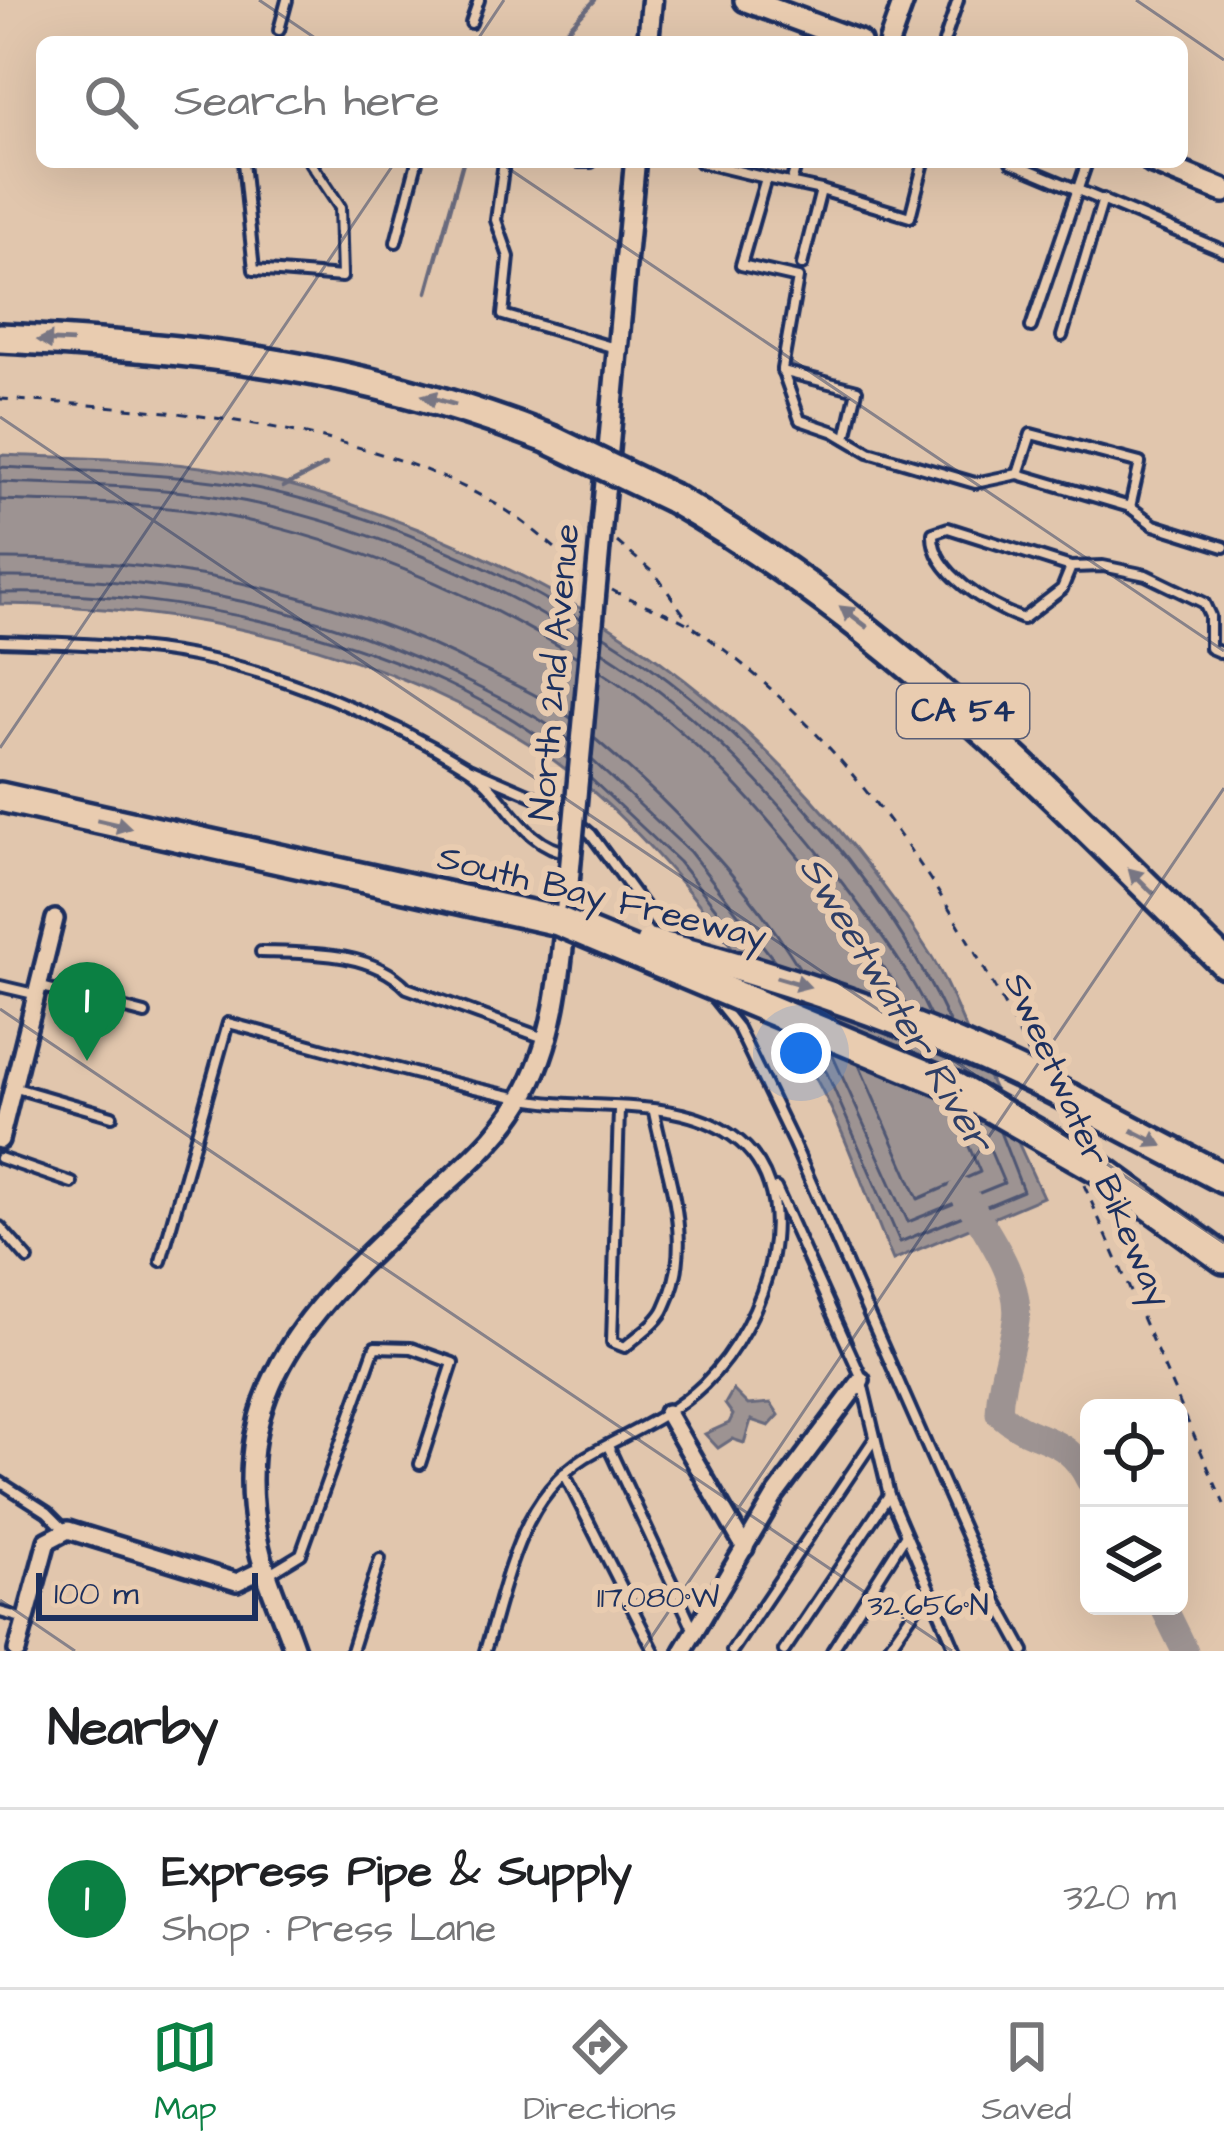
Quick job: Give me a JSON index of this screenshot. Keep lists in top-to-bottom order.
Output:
{
  "streets": {
    "highway": ["CA 54", "South Bay Freeway"],
    "street": ["North 2nd Avenue"],
    "path": ["Sweetwater Bikeway"]
  },
  "water": ["Sweetwater River"],
  "scale_bar": "100 m",
  "page": {
    "search": "Search here",
    "pins": "1",
    "scale": "100 m",
    "heading": "Nearby",
    "list": [
      {
        "mark": "1",
        "name": "Express Pipe & Supply",
        "note": "Shop · Press Lane",
        "value": "320 m"
      }
    ],
    "nav": ["Map", "Directions", "Saved"]
  },
  "coordinates": ["117.080°W", "32.656°N"]
}
